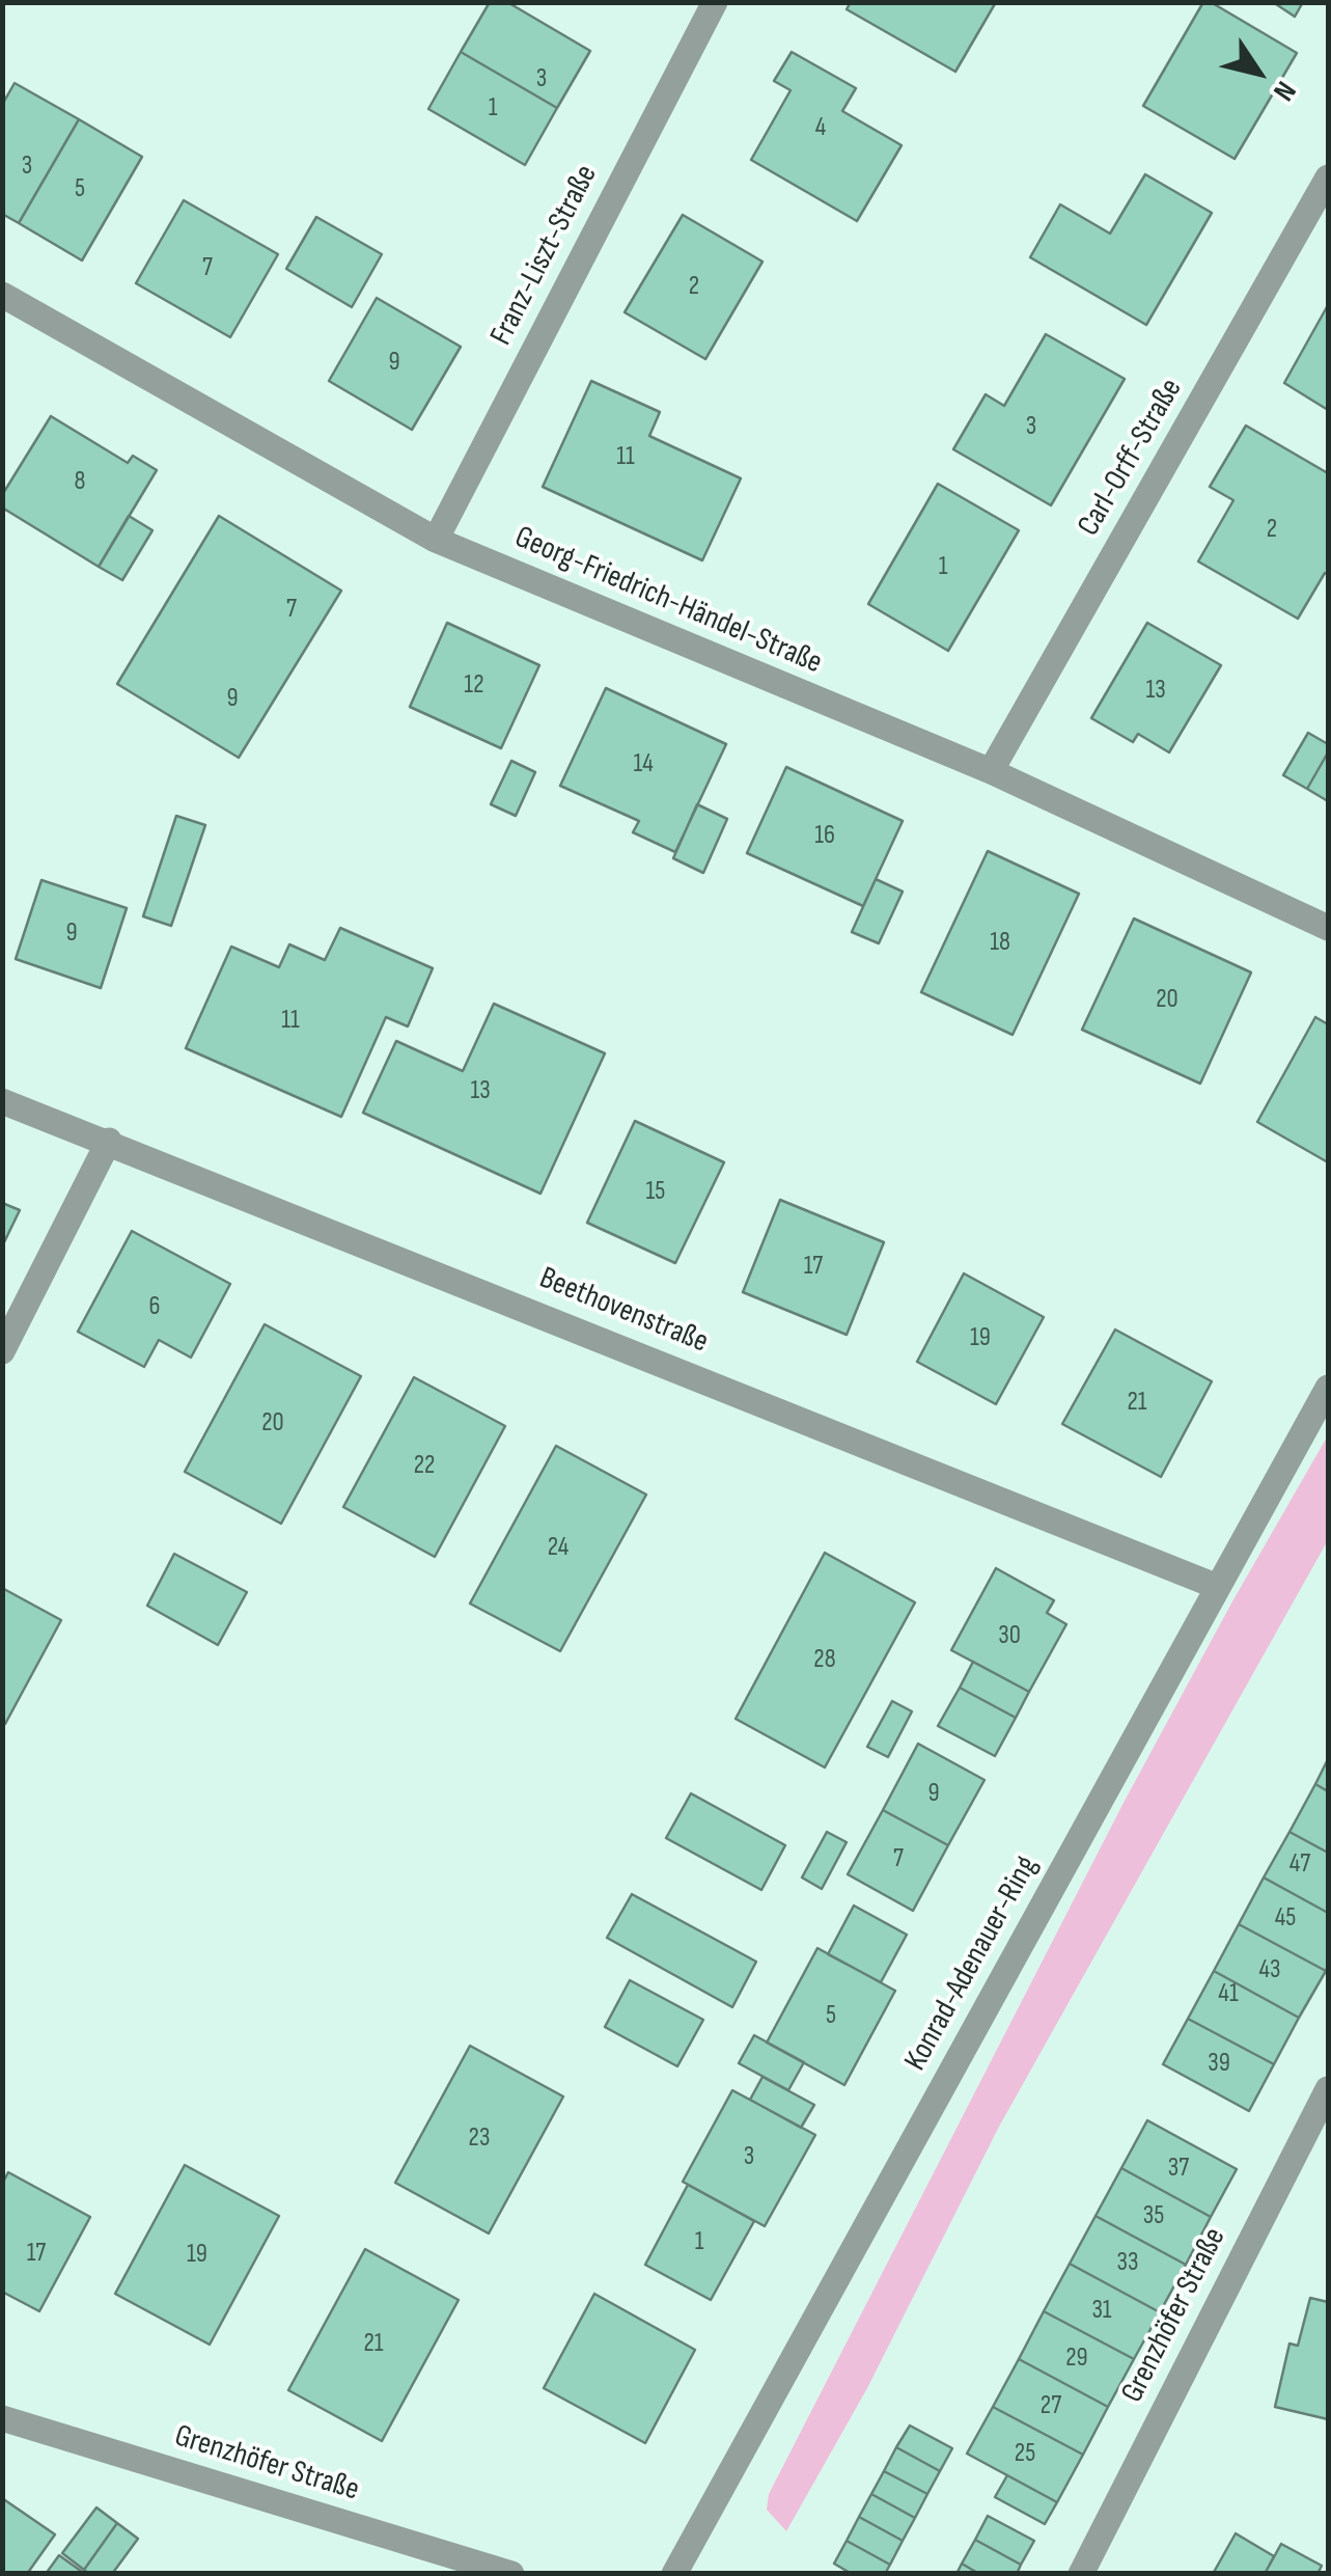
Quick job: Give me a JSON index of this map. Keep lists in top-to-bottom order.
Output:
{
  "streets": {
    "street": [
      "Franz-Liszt-Straße",
      "Carl-Orff-Straße",
      "Georg-Friedrich-Händel-Straße",
      "Beethovenstraße",
      "Konrad-Adenauer-Ring",
      "Grenzhöfer Straße"
    ]
  },
  "crossings": [
    ["Franz-Liszt-Straße", "Georg-Friedrich-Händel-Straße"],
    ["Carl-Orff-Straße", "Georg-Friedrich-Händel-Straße"],
    ["Beethovenstraße", "Konrad-Adenauer-Ring"]
  ],
  "house_numbers": [
    "3",
    "1",
    "4",
    "3",
    "5",
    "7",
    "2",
    "9",
    "3",
    "11",
    "8",
    "2",
    "1",
    "7",
    "12",
    "13",
    "9",
    "14",
    "16",
    "9",
    "18",
    "20",
    "11",
    "13",
    "15",
    "17",
    "6",
    "19",
    "21",
    "20",
    "22",
    "24",
    "30",
    "28",
    "9",
    "7",
    "47",
    "45",
    "43",
    "41",
    "5",
    "39",
    "23",
    "3",
    "37",
    "35",
    "1",
    "17",
    "19",
    "33",
    "31",
    "21",
    "29",
    "27",
    "25"
  ],
  "north": "bottom right"
}
